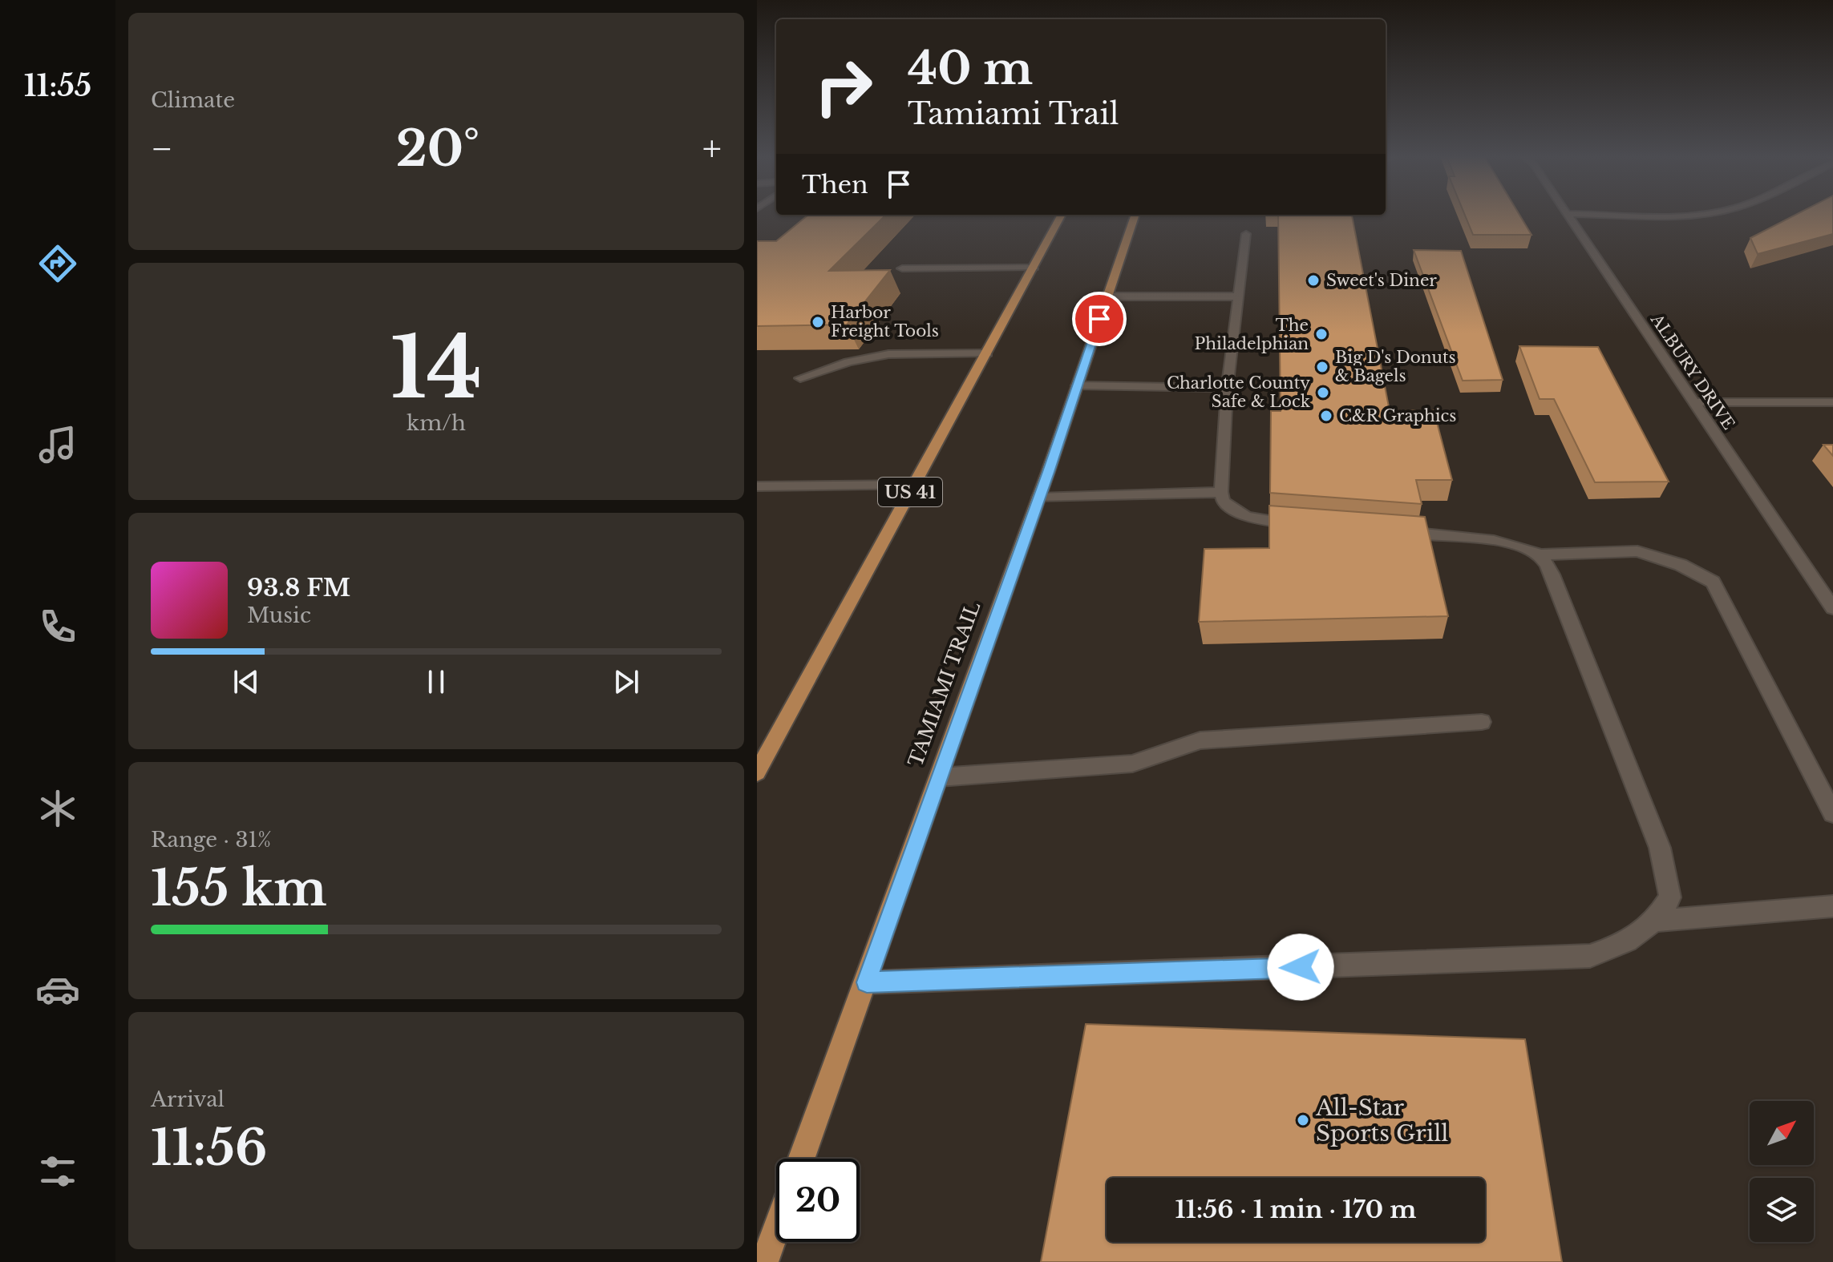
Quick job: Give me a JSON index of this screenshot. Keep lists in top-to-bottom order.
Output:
{
  "streets": {
    "main road": ["US 41", "TAMIAMI TRAIL"],
    "street": ["ALBURY DRIVE"]
  },
  "places": [
    "Sweet's Diner",
    "Harbor Freight Tools",
    "The Philadelphian",
    "Big D's Donuts & Bagels",
    "Charlotte County Safe & Lock",
    "C&R Graphics",
    "All-Star Sports Grill"
  ],
  "north": "top right",
  "page": {
    "tabs": "11:55",
    "tile": [
      "Climate",
      ["14", "km/h"],
      ["Range · 31%", "155 km"],
      ["Arrival", "11:56"]
    ],
    "turn": ["40 m", "Tamiami Trail"],
    "heat": ["−", "20°", "+"],
    "then": "Then",
    "song": ["93.8 FM", "Music"],
    "limit": "20",
    "trip": "11:56 · 1 min · 170 m"
  }
}
